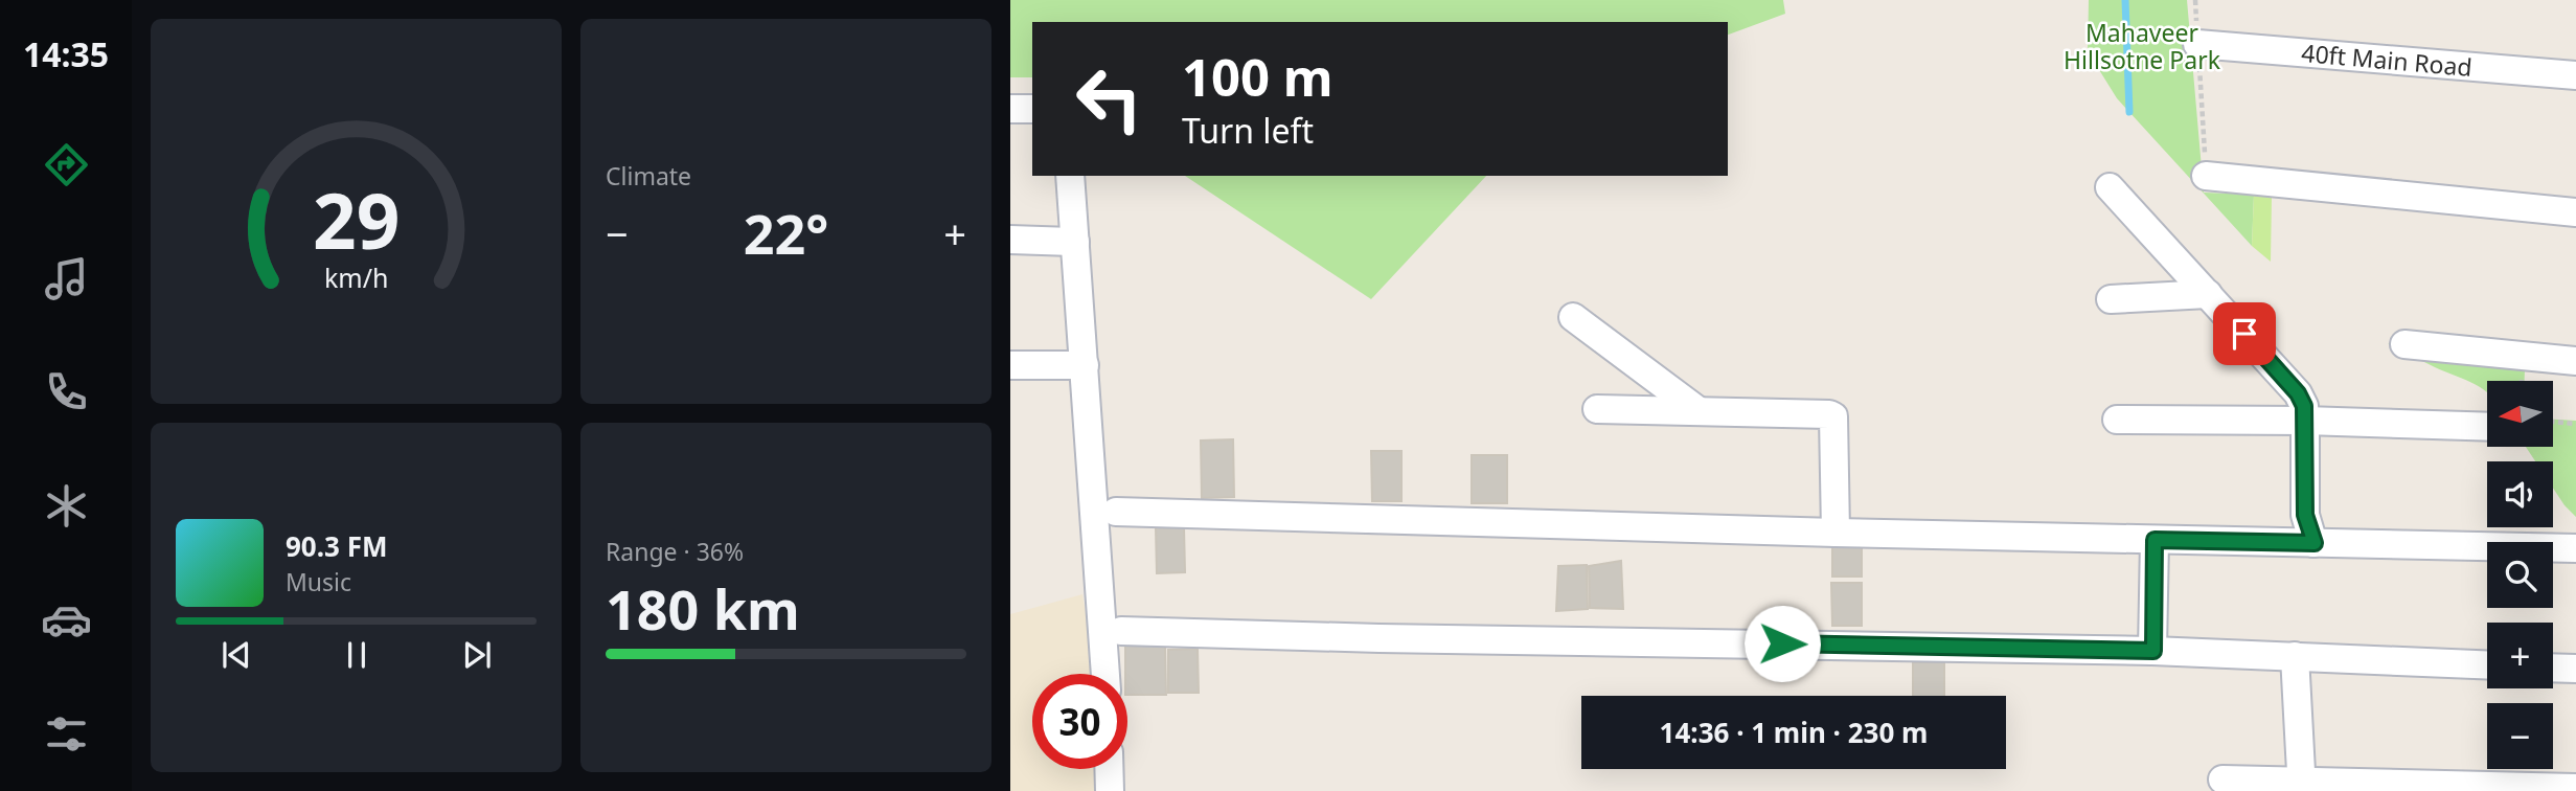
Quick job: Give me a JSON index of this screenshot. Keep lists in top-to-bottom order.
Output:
{
  "streets": {
    "street": ["40ft Main Road"]
  },
  "parks": ["Mahaveer Hillsotne Park"],
  "north": "left",
  "page": {
    "tabs": "14:35",
    "tile": [
      "Climate",
      ["Range · 36%", "180 km"]
    ],
    "turn": ["100 m", "Turn left"],
    "heat": ["−", "22°", "+"],
    "map_buttons": ["+", "−"],
    "song": ["90.3 FM", "Music"],
    "limit": "30",
    "trip": "14:36 · 1 min · 230 m",
    "gauge": ["29", "km/h"]
  }
}
